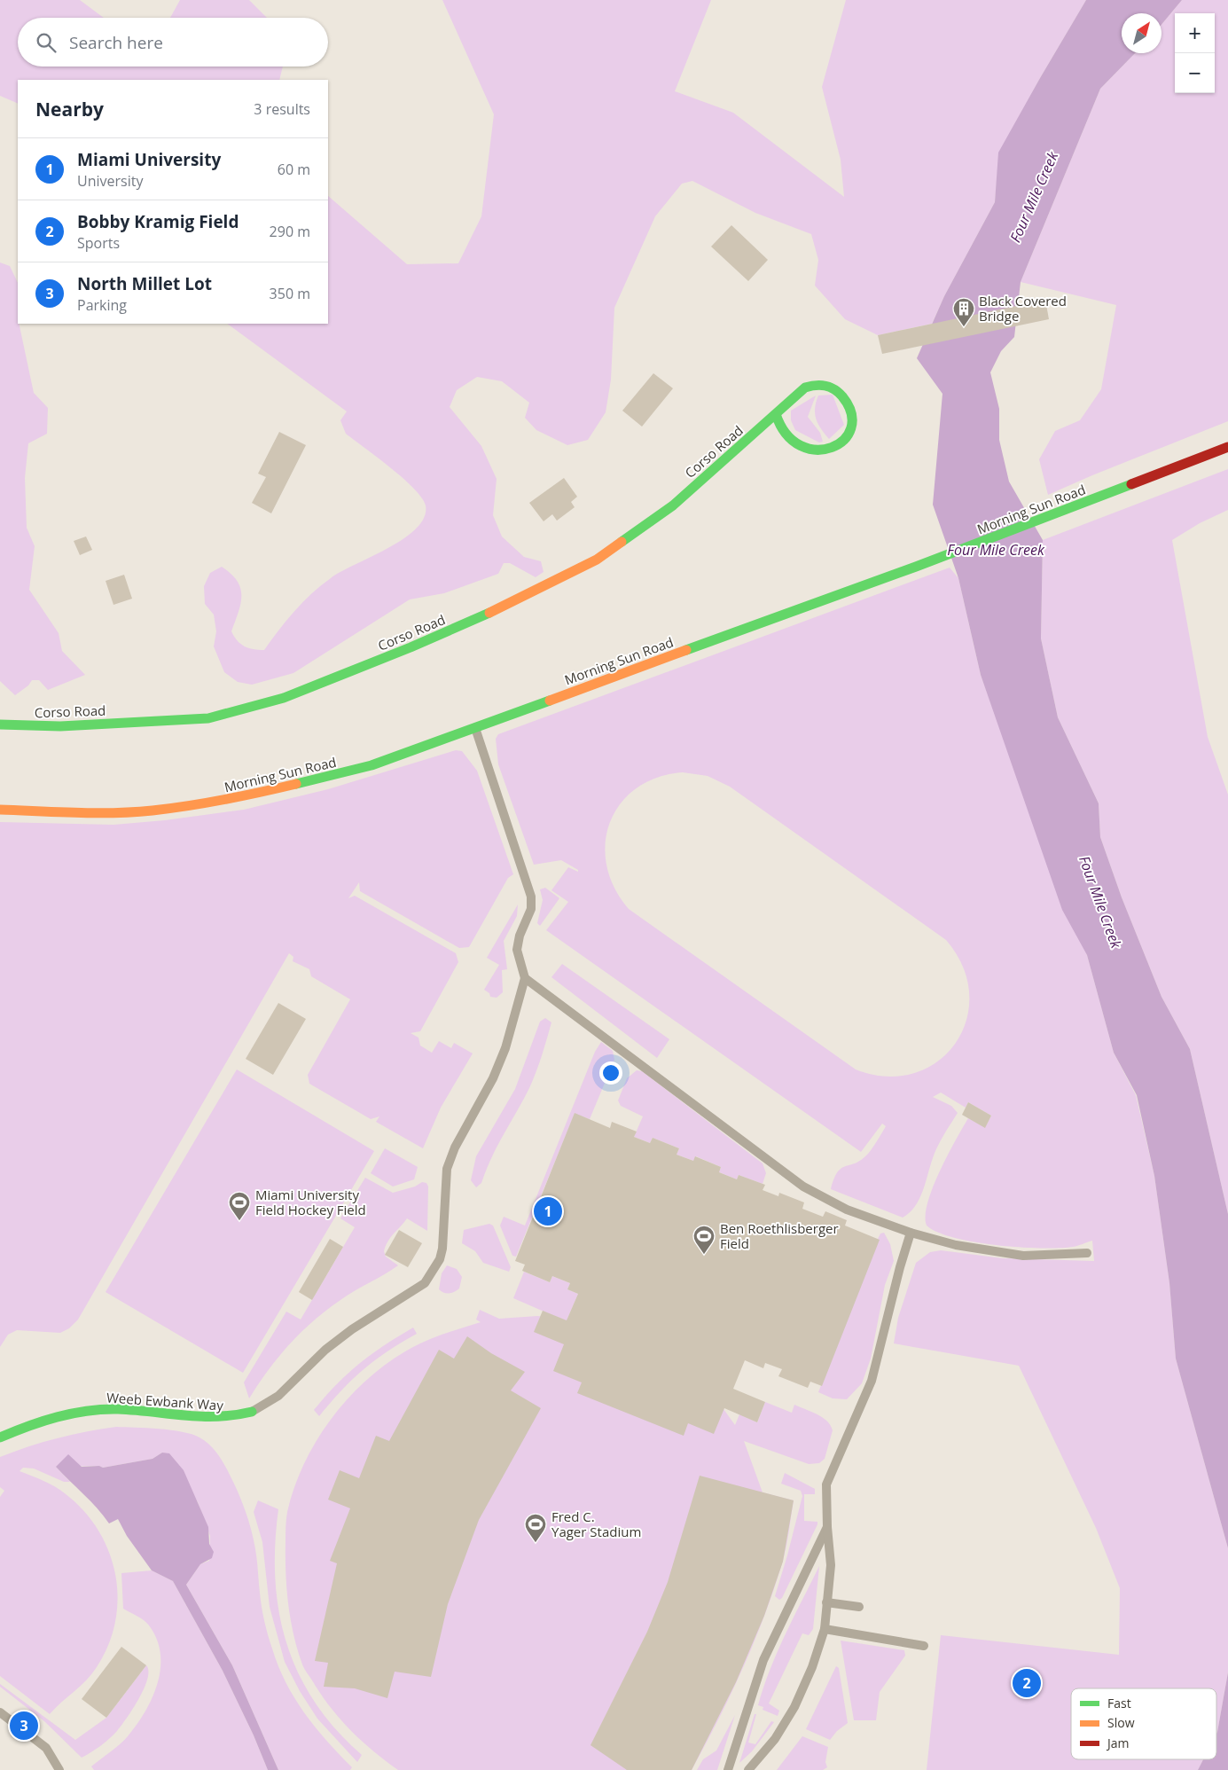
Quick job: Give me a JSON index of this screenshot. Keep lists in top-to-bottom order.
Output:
{
  "streets": {
    "street": ["Corso Road", "Morning Sun Road", "Weeb Ewbank Way"]
  },
  "water": ["Four Mile Creek"],
  "places": {
    "building": ["Black Covered Bridge"],
    "sports": ["Miami University Field Hockey Field", "Ben Roethlisberger Field", "Fred C. Yager Stadium"]
  },
  "legend": ["Fast", "Slow", "Jam"],
  "north": "top right",
  "page": {
    "map_buttons": ["+", "−"],
    "search": "Search here",
    "heading": ["Nearby", "3 results"],
    "list": [
      {
        "mark": "1",
        "name": "Miami University",
        "note": "University",
        "value": "60 m"
      },
      {
        "mark": "2",
        "name": "Bobby Kramig Field",
        "note": "Sports",
        "value": "290 m"
      },
      {
        "mark": "3",
        "name": "North Millet Lot",
        "note": "Parking",
        "value": "350 m"
      }
    ],
    "pins": ["1", "2", "3"]
  }
}
